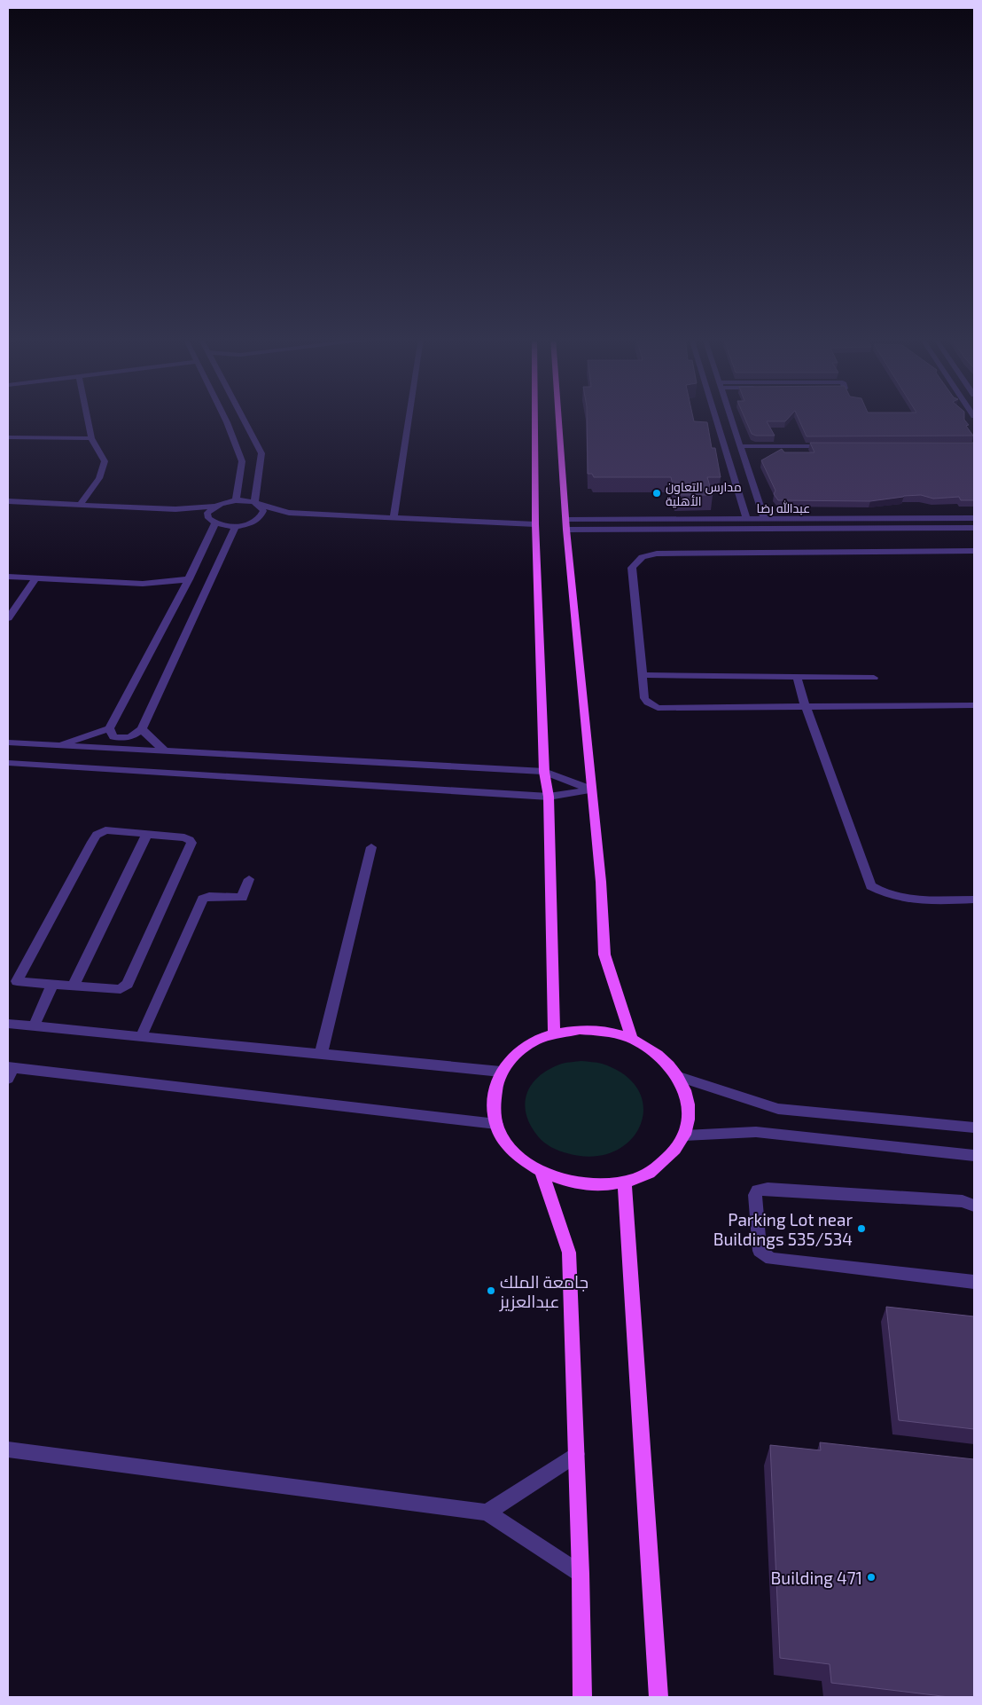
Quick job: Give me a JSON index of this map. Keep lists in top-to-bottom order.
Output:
{
  "streets": {
    "street": ["عبدالله رضا"]
  },
  "places": [
    "مدارس التعاون الأهلية",
    "Parking Lot near Buildings 535/534",
    "جامعة الملك عبدالعزيز",
    "Building 471"
  ]
}
